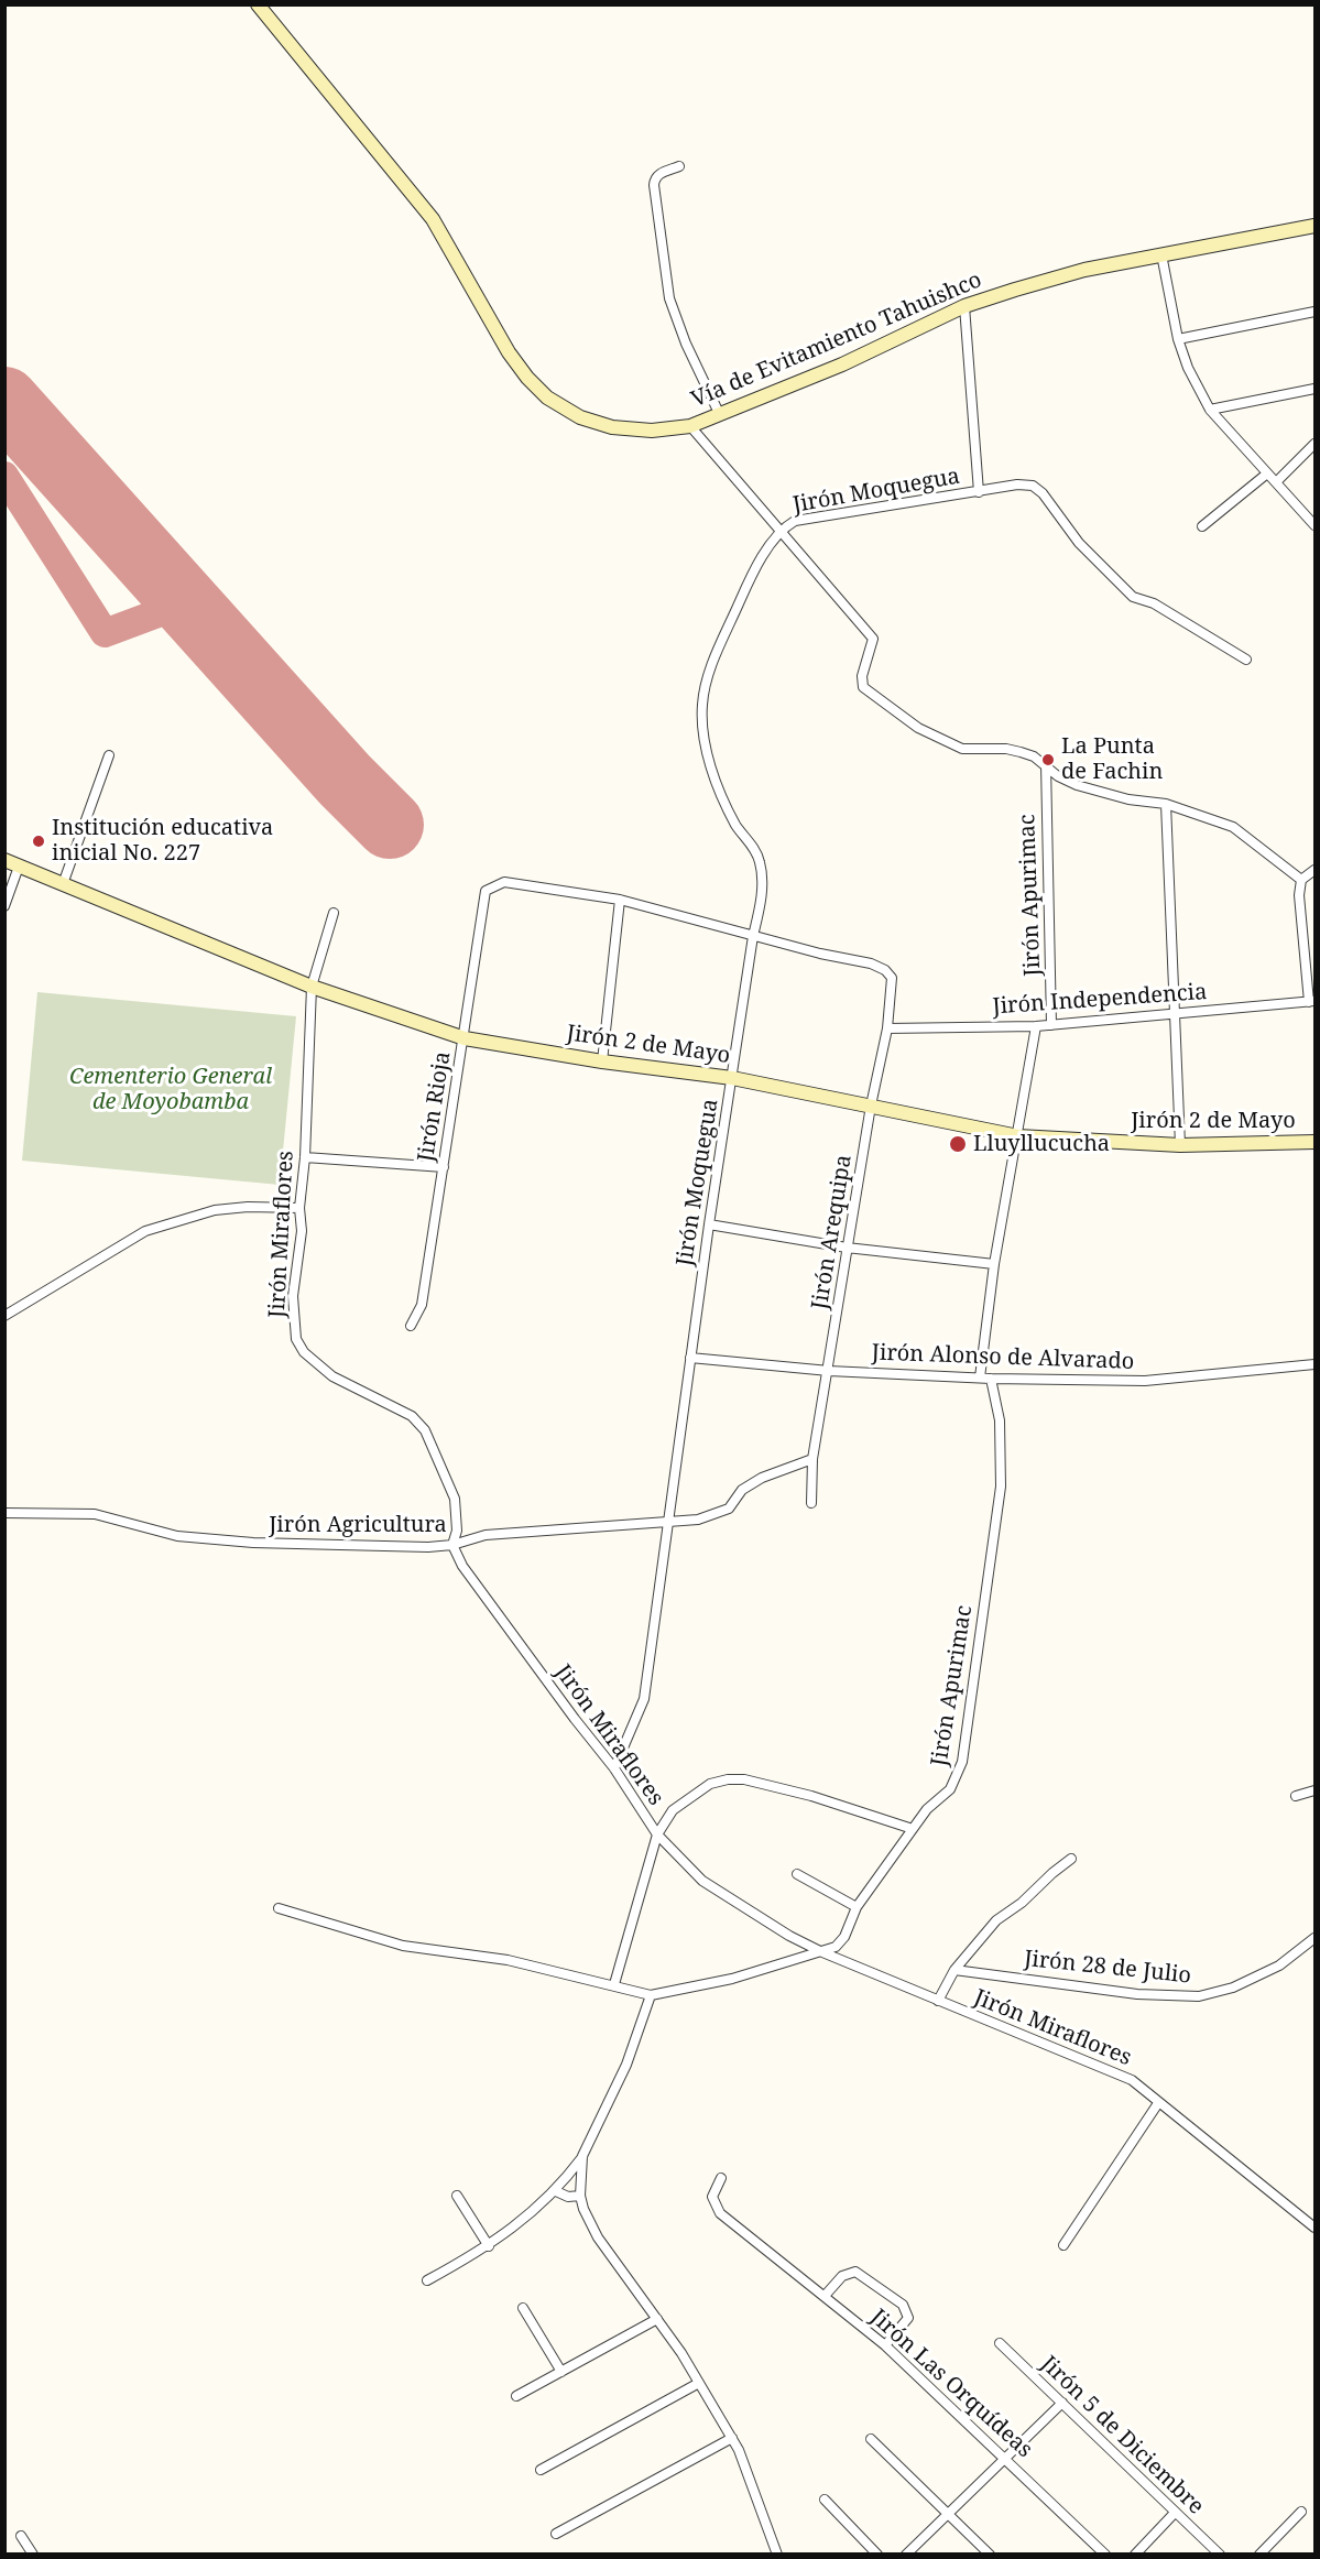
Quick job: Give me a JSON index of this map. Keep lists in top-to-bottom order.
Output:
{
  "streets": {
    "main road": ["Vía de Evitamiento Tahuishco", "Jirón 2 de Mayo"],
    "street": [
      "Jirón Moquegua",
      "Jirón Apurimac",
      "Jirón Independencia",
      "Jirón Rioja",
      "Jirón Arequipa",
      "Jirón Miraflores",
      "Jirón Alonso de Alvarado",
      "Jirón Agricultura",
      "Jirón 28 de Julio",
      "Jirón Las Orquídeas",
      "Jirón 5 de Diciembre"
    ]
  },
  "crossings": [
    ["Jirón Moquegua", "Jirón 2 de Mayo"],
    ["Jirón Moquegua", "Jirón Arequipa"],
    ["Jirón Moquegua", "Jirón Miraflores"],
    ["Jirón Moquegua", "Jirón Alonso de Alvarado"],
    ["Jirón Moquegua", "Jirón Agricultura"],
    ["Jirón Apurimac", "Jirón Independencia"],
    ["Jirón Apurimac", "Jirón 2 de Mayo"],
    ["Jirón Apurimac", "Jirón Miraflores"],
    ["Jirón Apurimac", "Jirón Alonso de Alvarado"],
    ["Jirón Independencia", "Jirón Arequipa"],
    ["Jirón 2 de Mayo", "Jirón Rioja"],
    ["Jirón 2 de Mayo", "Jirón Arequipa"],
    ["Jirón 2 de Mayo", "Jirón Miraflores"],
    ["Jirón Arequipa", "Jirón Alonso de Alvarado"],
    ["Jirón Arequipa", "Jirón Agricultura"],
    ["Jirón Miraflores", "Jirón Agricultura"]
  ],
  "parks": ["Cementerio General de Moyobamba"],
  "places": ["La Punta de Fachin", "Institución educativa inicial No. 227", "Lluyllucucha"]
}
